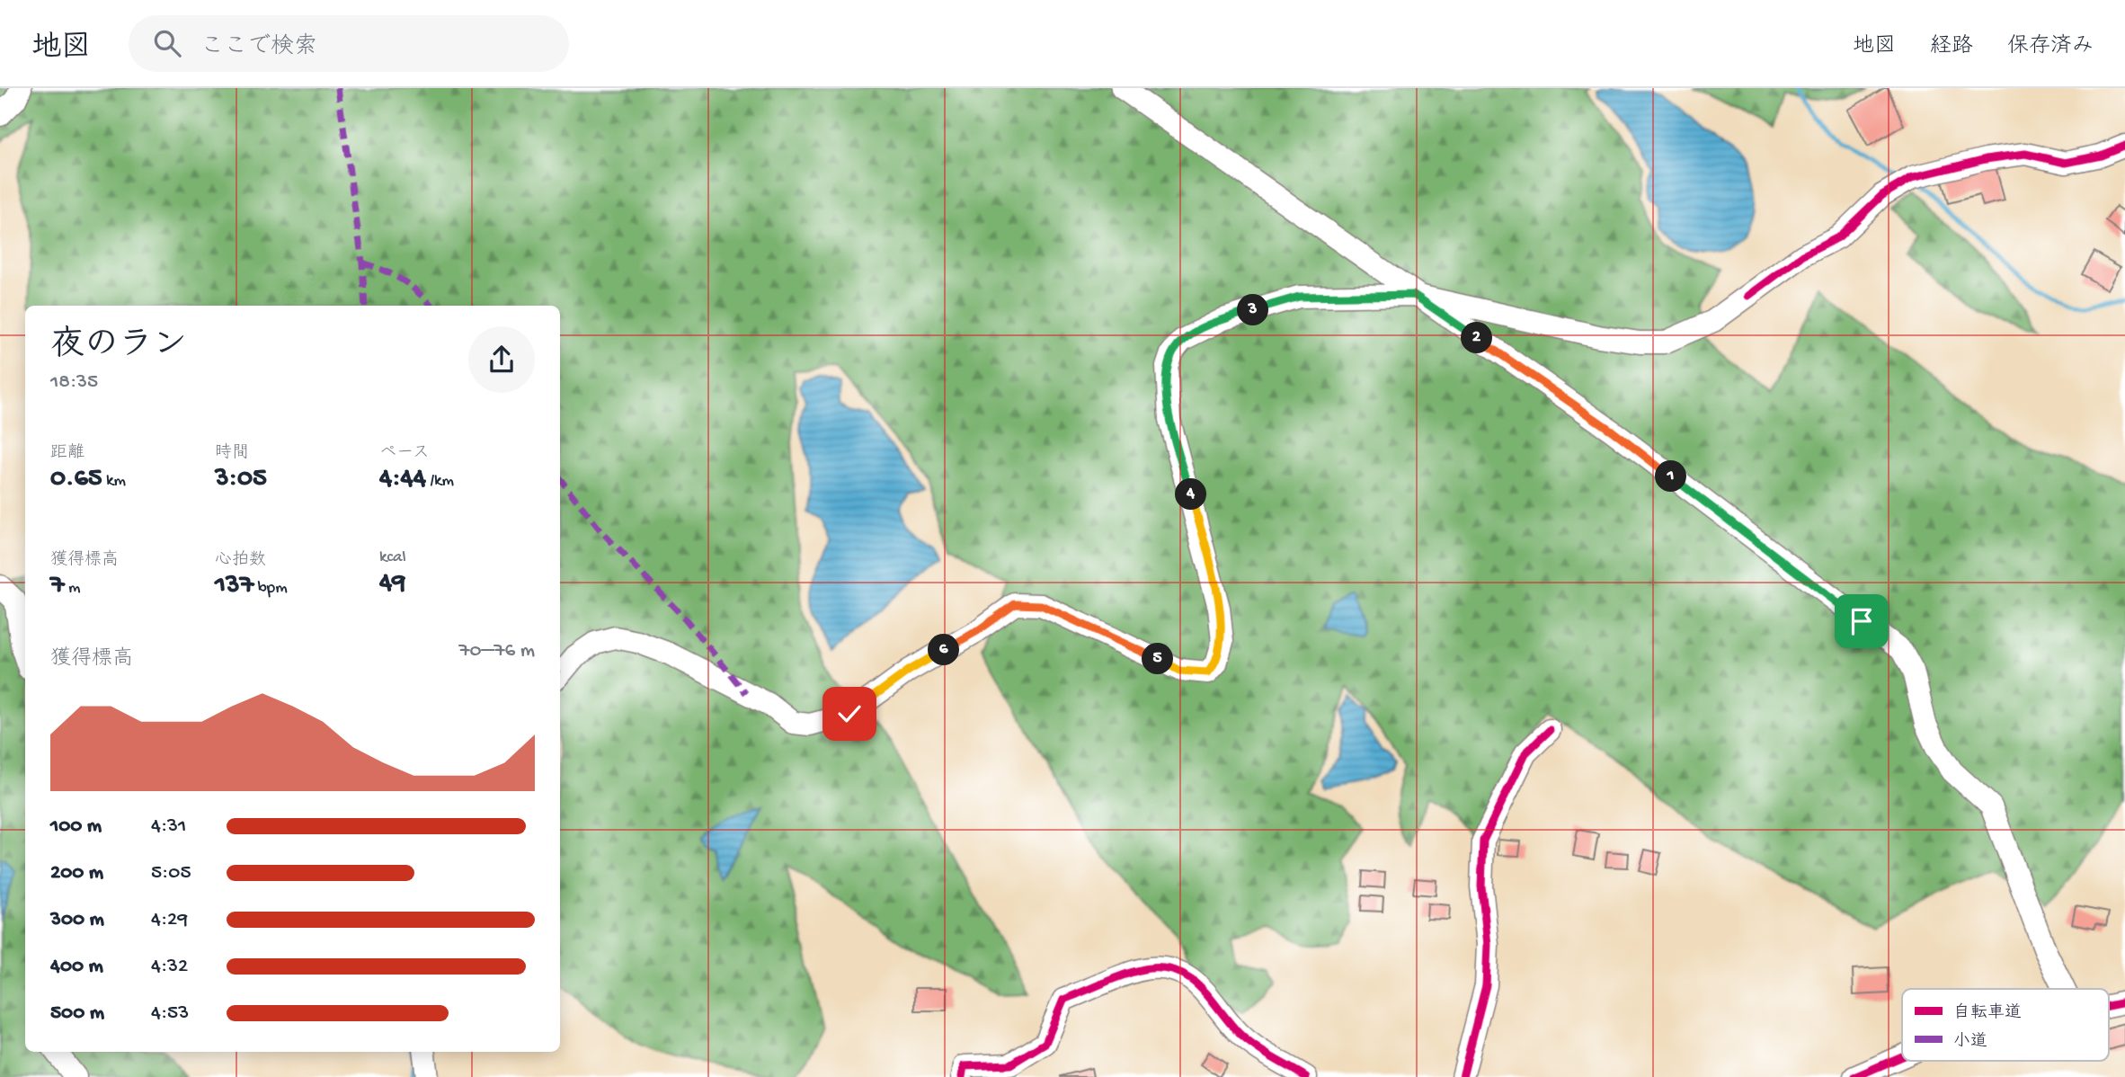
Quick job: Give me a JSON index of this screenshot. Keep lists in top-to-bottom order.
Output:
{
  "legend": ["自転車道", "小道"],
  "page": {
    "header": "地図",
    "search": "ここで検索",
    "nav": ["地図", "経路", "保存済み"],
    "pins": [
      "3",
      "2",
      "1",
      "4",
      "6",
      "5"
    ],
    "heading": ["夜のラン", "18:35"],
    "stats": [
      ["距離", "0.65 km"],
      ["時間", "3:05"],
      ["ペース", "4:44 /km"],
      ["獲得標高", "7 m"],
      ["心拍数", "137 bpm"],
      ["kcal", "49"]
    ],
    "chart": ["獲得標高", "70–76 m"],
    "list": [
      {
        "name": "100 m",
        "note": "4:31"
      },
      {
        "name": "200 m",
        "note": "5:05"
      },
      {
        "name": "300 m",
        "note": "4:29"
      },
      {
        "name": "400 m",
        "note": "4:32"
      },
      {
        "name": "500 m",
        "note": "4:53"
      }
    ]
  }
}
